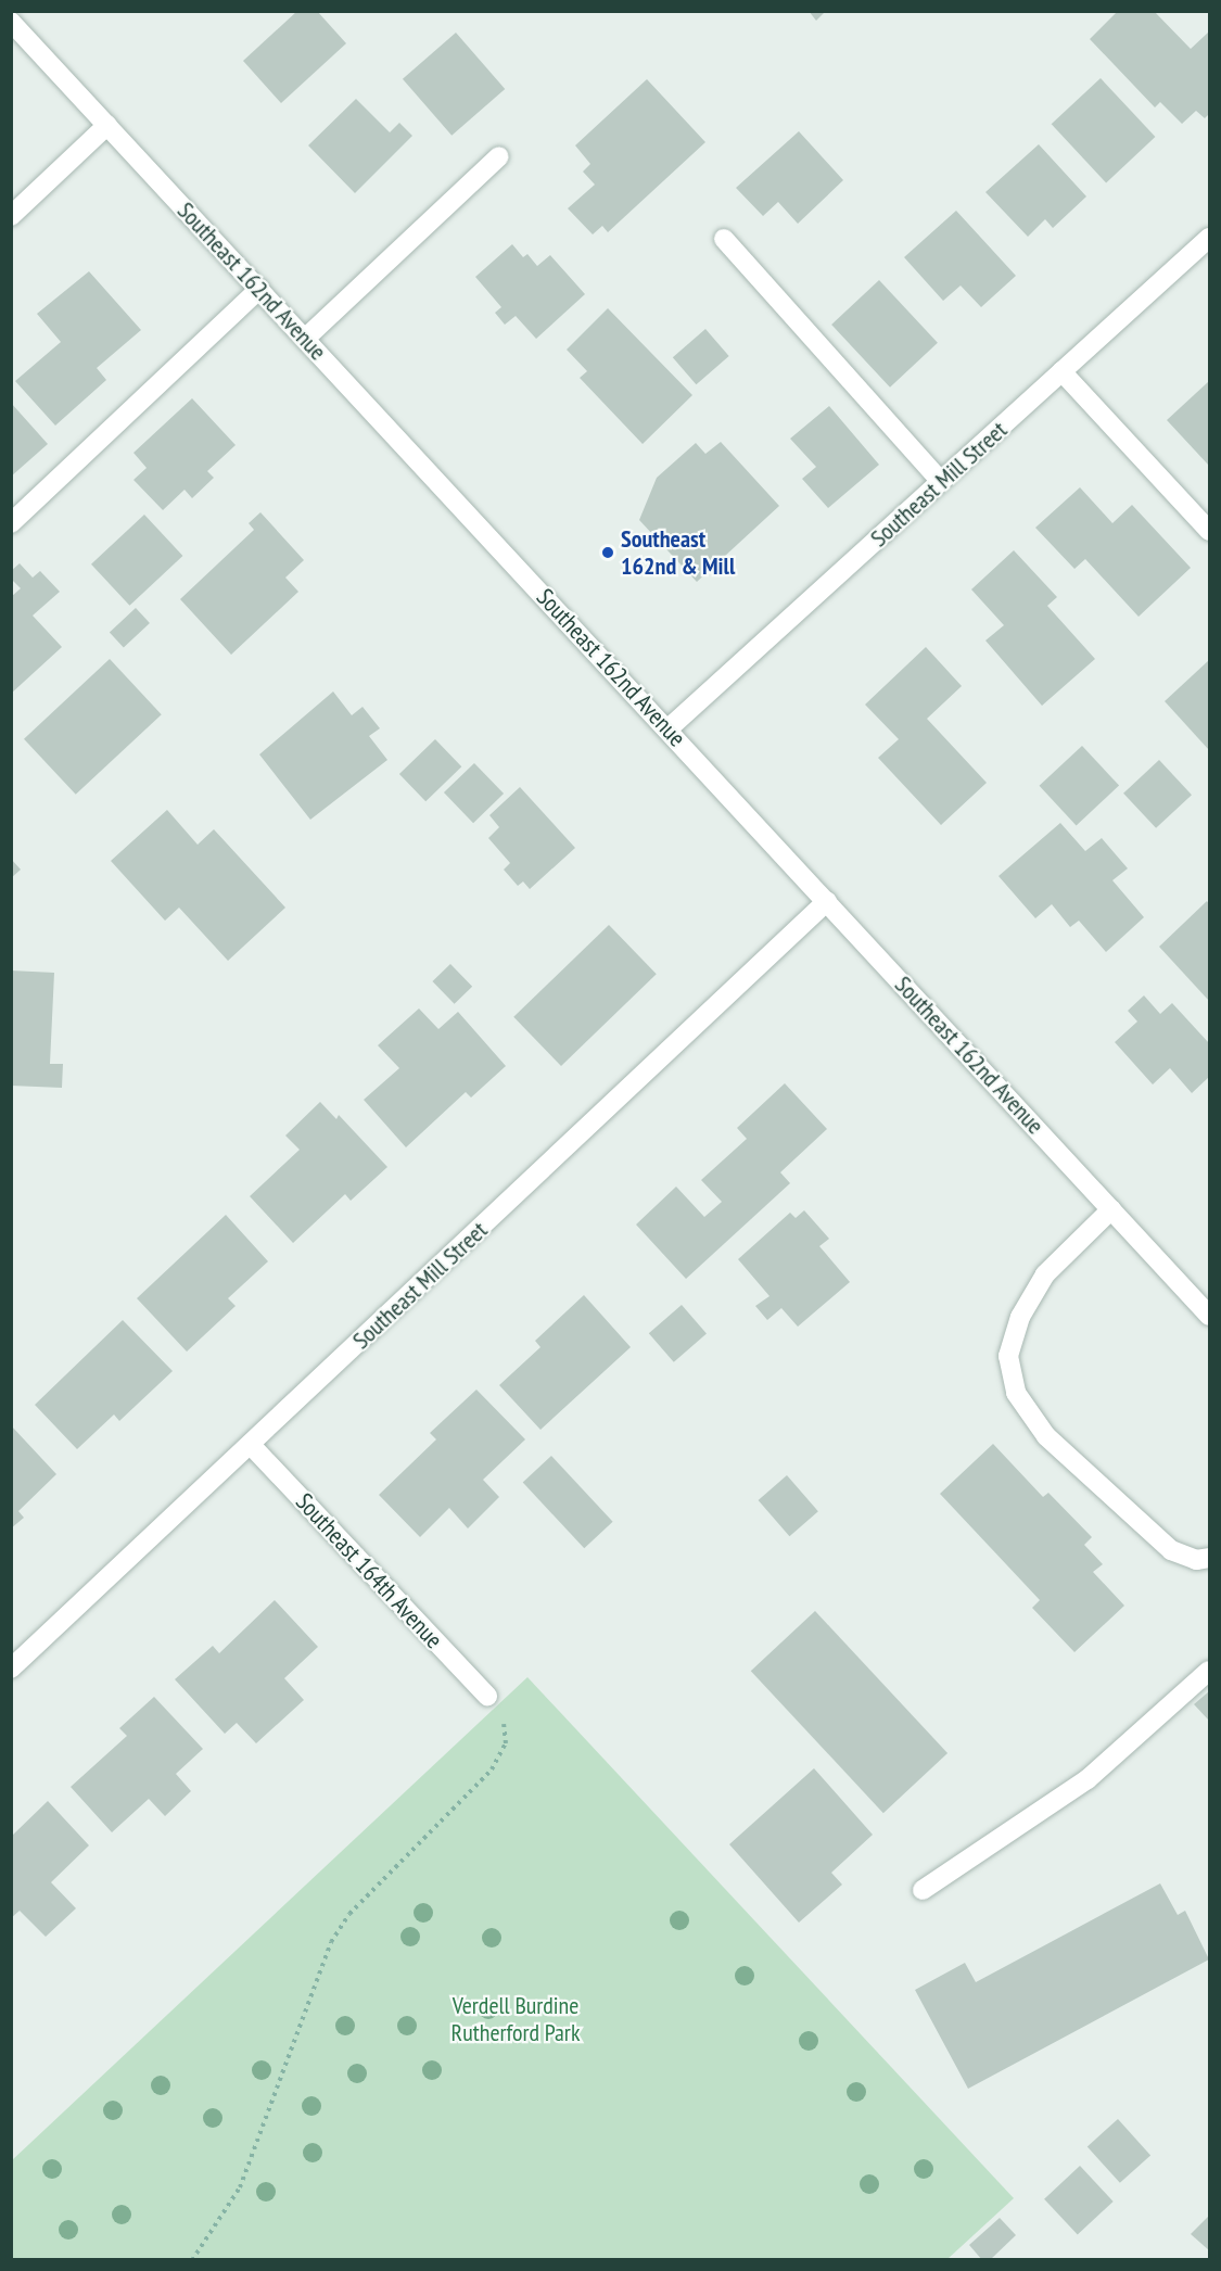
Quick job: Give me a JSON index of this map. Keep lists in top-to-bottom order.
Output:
{
  "streets": {
    "street": ["Southeast 162nd Avenue", "Southeast Mill Street", "Southeast 164th Avenue"]
  },
  "crossings": [
    ["Southeast 162nd Avenue", "Southeast Mill Street"],
    ["Southeast Mill Street", "Southeast 164th Avenue"]
  ],
  "parks": ["Verdell Burdine Rutherford Park"],
  "places": ["Southeast 162nd & Mill"]
}
